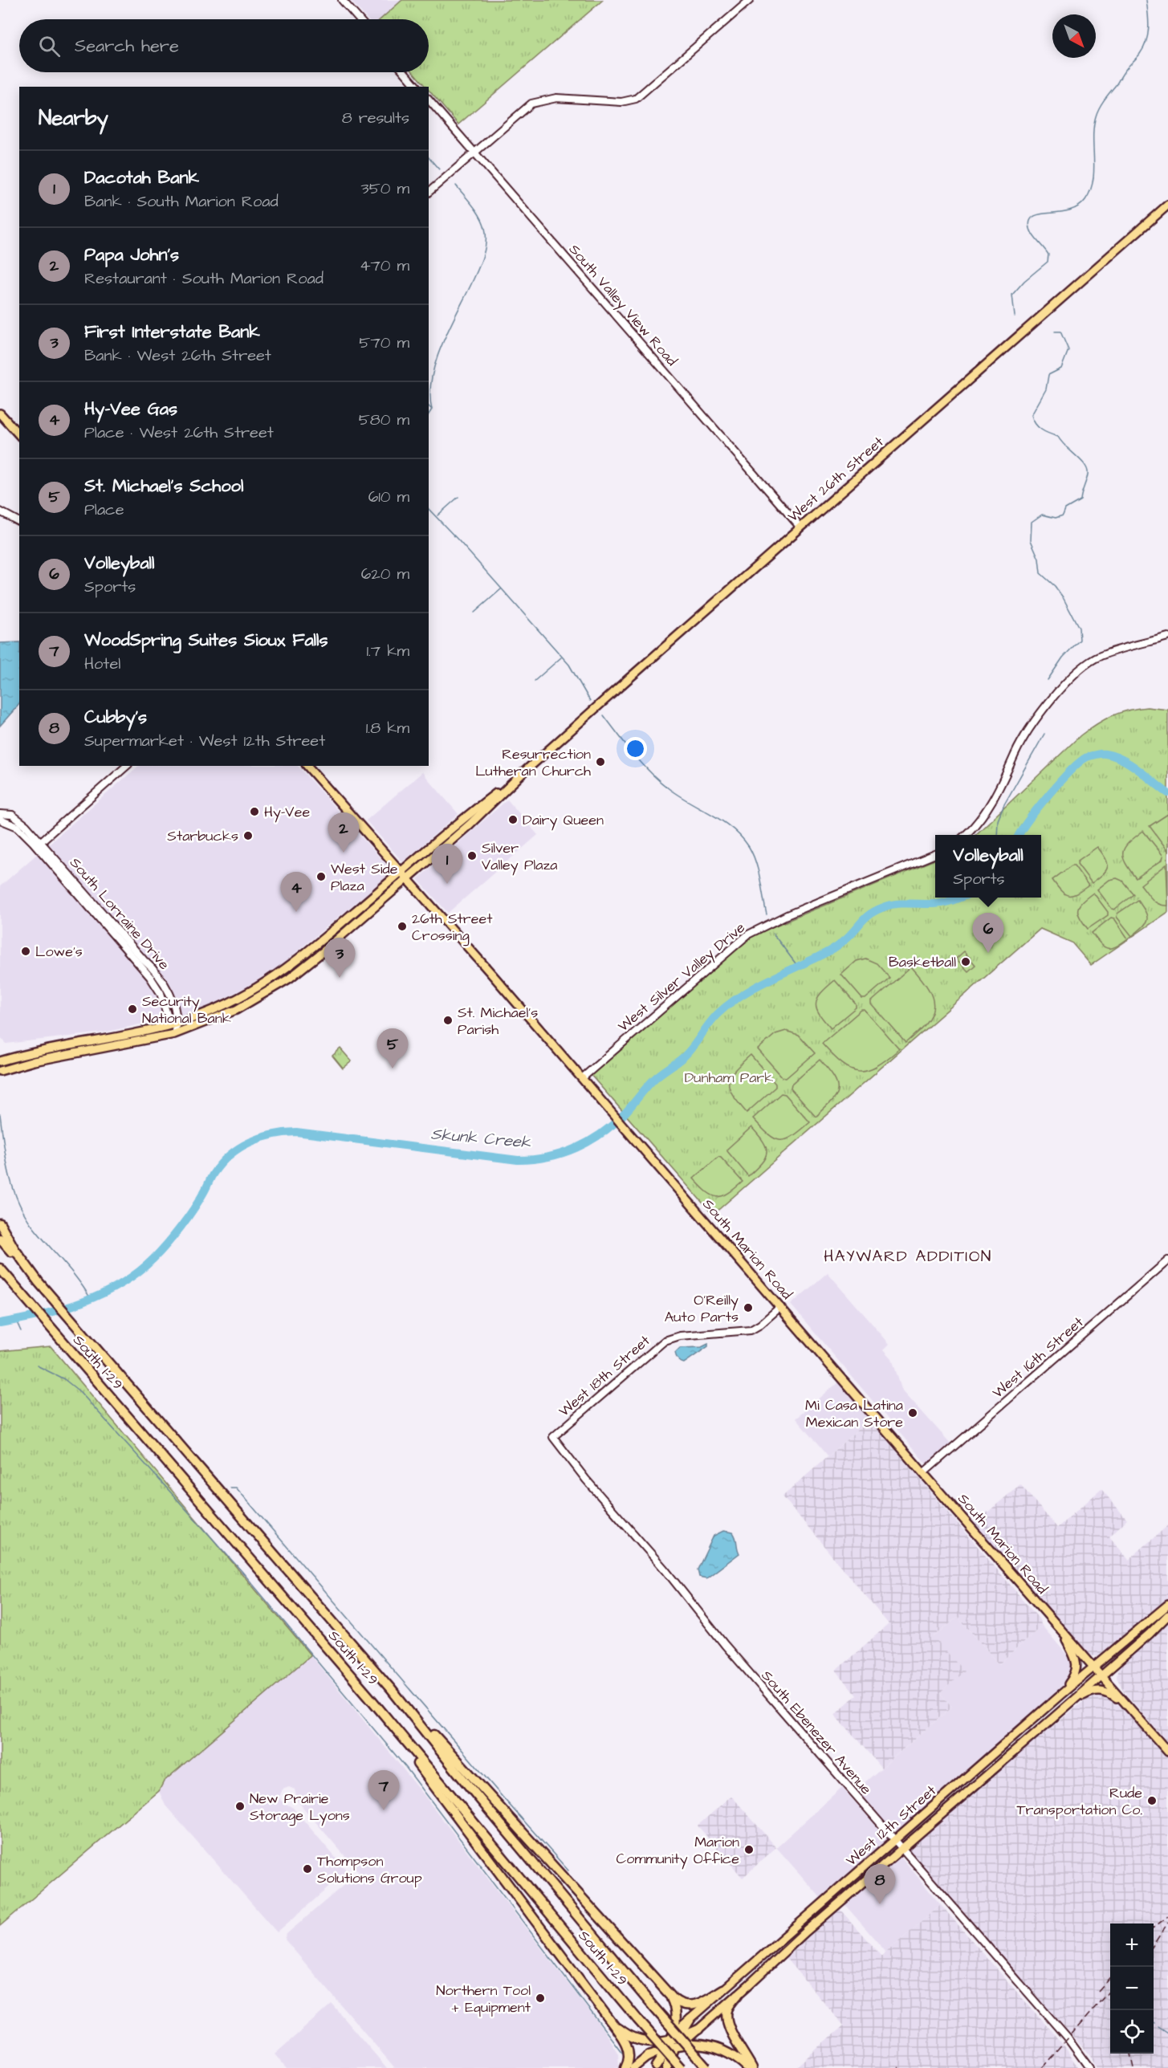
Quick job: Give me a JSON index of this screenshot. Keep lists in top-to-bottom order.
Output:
{
  "streets": {
    "highway": ["South I-29"],
    "main road": ["West 26th Street", "South Marion Road", "West 12th Street"],
    "street": [
      "South Valley View Road",
      "South Lorraine Drive",
      "West Silver Valley Drive",
      "West 16th Street",
      "West 18th Street",
      "South Ebenezer Avenue"
    ]
  },
  "crossings": [
    ["South Valley View Road", "West 26th Street"],
    ["West 26th Street", "South Lorraine Drive"],
    ["West 26th Street", "South Marion Road"],
    ["West Silver Valley Drive", "South Marion Road"],
    ["South Marion Road", "West 16th Street"],
    ["South Marion Road", "West 18th Street"],
    ["South Marion Road", "West 12th Street"],
    ["West 18th Street", "South Ebenezer Avenue"],
    ["South Ebenezer Avenue", "West 12th Street"]
  ],
  "districts": ["HAYWARD ADDITION"],
  "water": ["Skunk Creek"],
  "parks": ["Dunham Park"],
  "places": [
    "Resurrection Lutheran Church",
    "Hy-Vee",
    "Dairy Queen",
    "Starbucks",
    "Silver Valley Plaza",
    "West Side Plaza",
    "26th Street Crossing",
    "Lowe's",
    "Basketball",
    "Security National Bank",
    "St. Michael's Parish",
    "O'Reilly Auto Parts",
    "Mi Casa Latina Mexican Store",
    "Rude Transportation Co.",
    "New Prairie Storage Lyons",
    "Marion Community Office",
    "Thompson Solutions Group",
    "Northern Tool + Equipment"
  ],
  "north": "bottom right",
  "page": {
    "search": "Search here",
    "heading": ["Nearby", "8 results"],
    "list": [
      {
        "mark": "1",
        "name": "Dacotah Bank",
        "note": "Bank · South Marion Road",
        "value": "350 m"
      },
      {
        "mark": "2",
        "name": "Papa John's",
        "note": "Restaurant · South Marion Road",
        "value": "470 m"
      },
      {
        "mark": "3",
        "name": "First Interstate Bank",
        "note": "Bank · West 26th Street",
        "value": "570 m"
      },
      {
        "mark": "4",
        "name": "Hy-Vee Gas",
        "note": "Place · West 26th Street",
        "value": "580 m"
      },
      {
        "mark": "5",
        "name": "St. Michael's School",
        "note": "Place",
        "value": "610 m"
      },
      {
        "mark": "6",
        "name": "Volleyball",
        "note": "Sports",
        "value": "620 m"
      },
      {
        "mark": "7",
        "name": "WoodSpring Suites Sioux Falls",
        "note": "Hotel",
        "value": "1.7 km"
      },
      {
        "mark": "8",
        "name": "Cubby's",
        "note": "Supermarket · West 12th Street",
        "value": "1.8 km"
      }
    ],
    "pins": [
      "2",
      "1",
      "4",
      "6",
      "3",
      "5",
      "7",
      "8"
    ],
    "popup": ["Volleyball", "Sports"],
    "map_buttons": ["+", "−"]
  }
}
